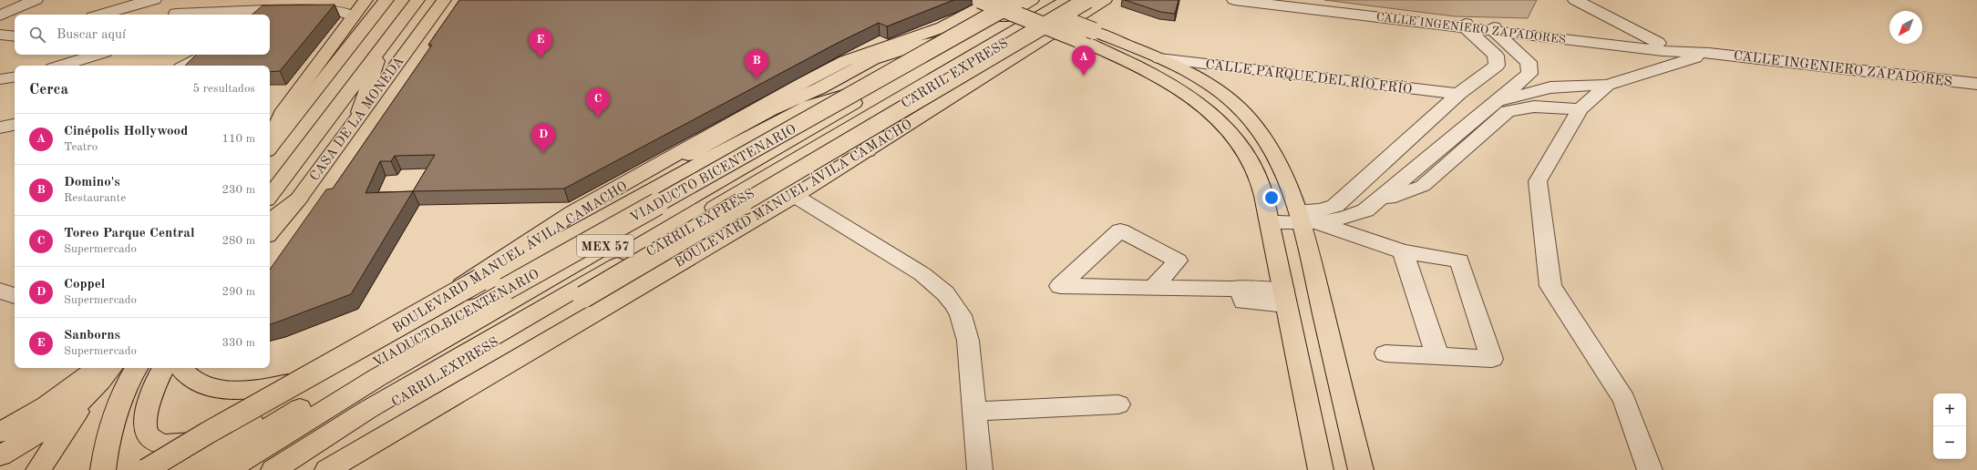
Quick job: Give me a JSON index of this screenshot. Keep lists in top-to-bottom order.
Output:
{
  "streets": {
    "main road": [
      "CARRIL EXPRESS",
      "CASA DE LA MONEDA",
      "VIADUCTO BICENTENARIO",
      "BOULEVARD MANUEL ÁVILA CAMACHO",
      "MEX 57"
    ],
    "street": ["CALLE INGENIERO ZAPADORES", "CALLE PARQUE DEL RÍO FRÍO"]
  },
  "crossings": [
    ["VIADUCTO BICENTENARIO", "BOULEVARD MANUEL ÁVILA CAMACHO"]
  ],
  "north": "bottom left",
  "page": {
    "search": "Buscar aquí",
    "pins": [
      "E",
      "A",
      "B",
      "C",
      "D"
    ],
    "heading": ["Cerca", "5 resultados"],
    "list": [
      {
        "mark": "A",
        "name": "Cinépolis Hollywood",
        "note": "Teatro",
        "value": "110 m"
      },
      {
        "mark": "B",
        "name": "Domino's",
        "note": "Restaurante",
        "value": "230 m"
      },
      {
        "mark": "C",
        "name": "Toreo Parque Central",
        "note": "Supermercado",
        "value": "280 m"
      },
      {
        "mark": "D",
        "name": "Coppel",
        "note": "Supermercado",
        "value": "290 m"
      },
      {
        "mark": "E",
        "name": "Sanborns",
        "note": "Supermercado",
        "value": "330 m"
      }
    ],
    "map_buttons": ["+", "−"]
  }
}
